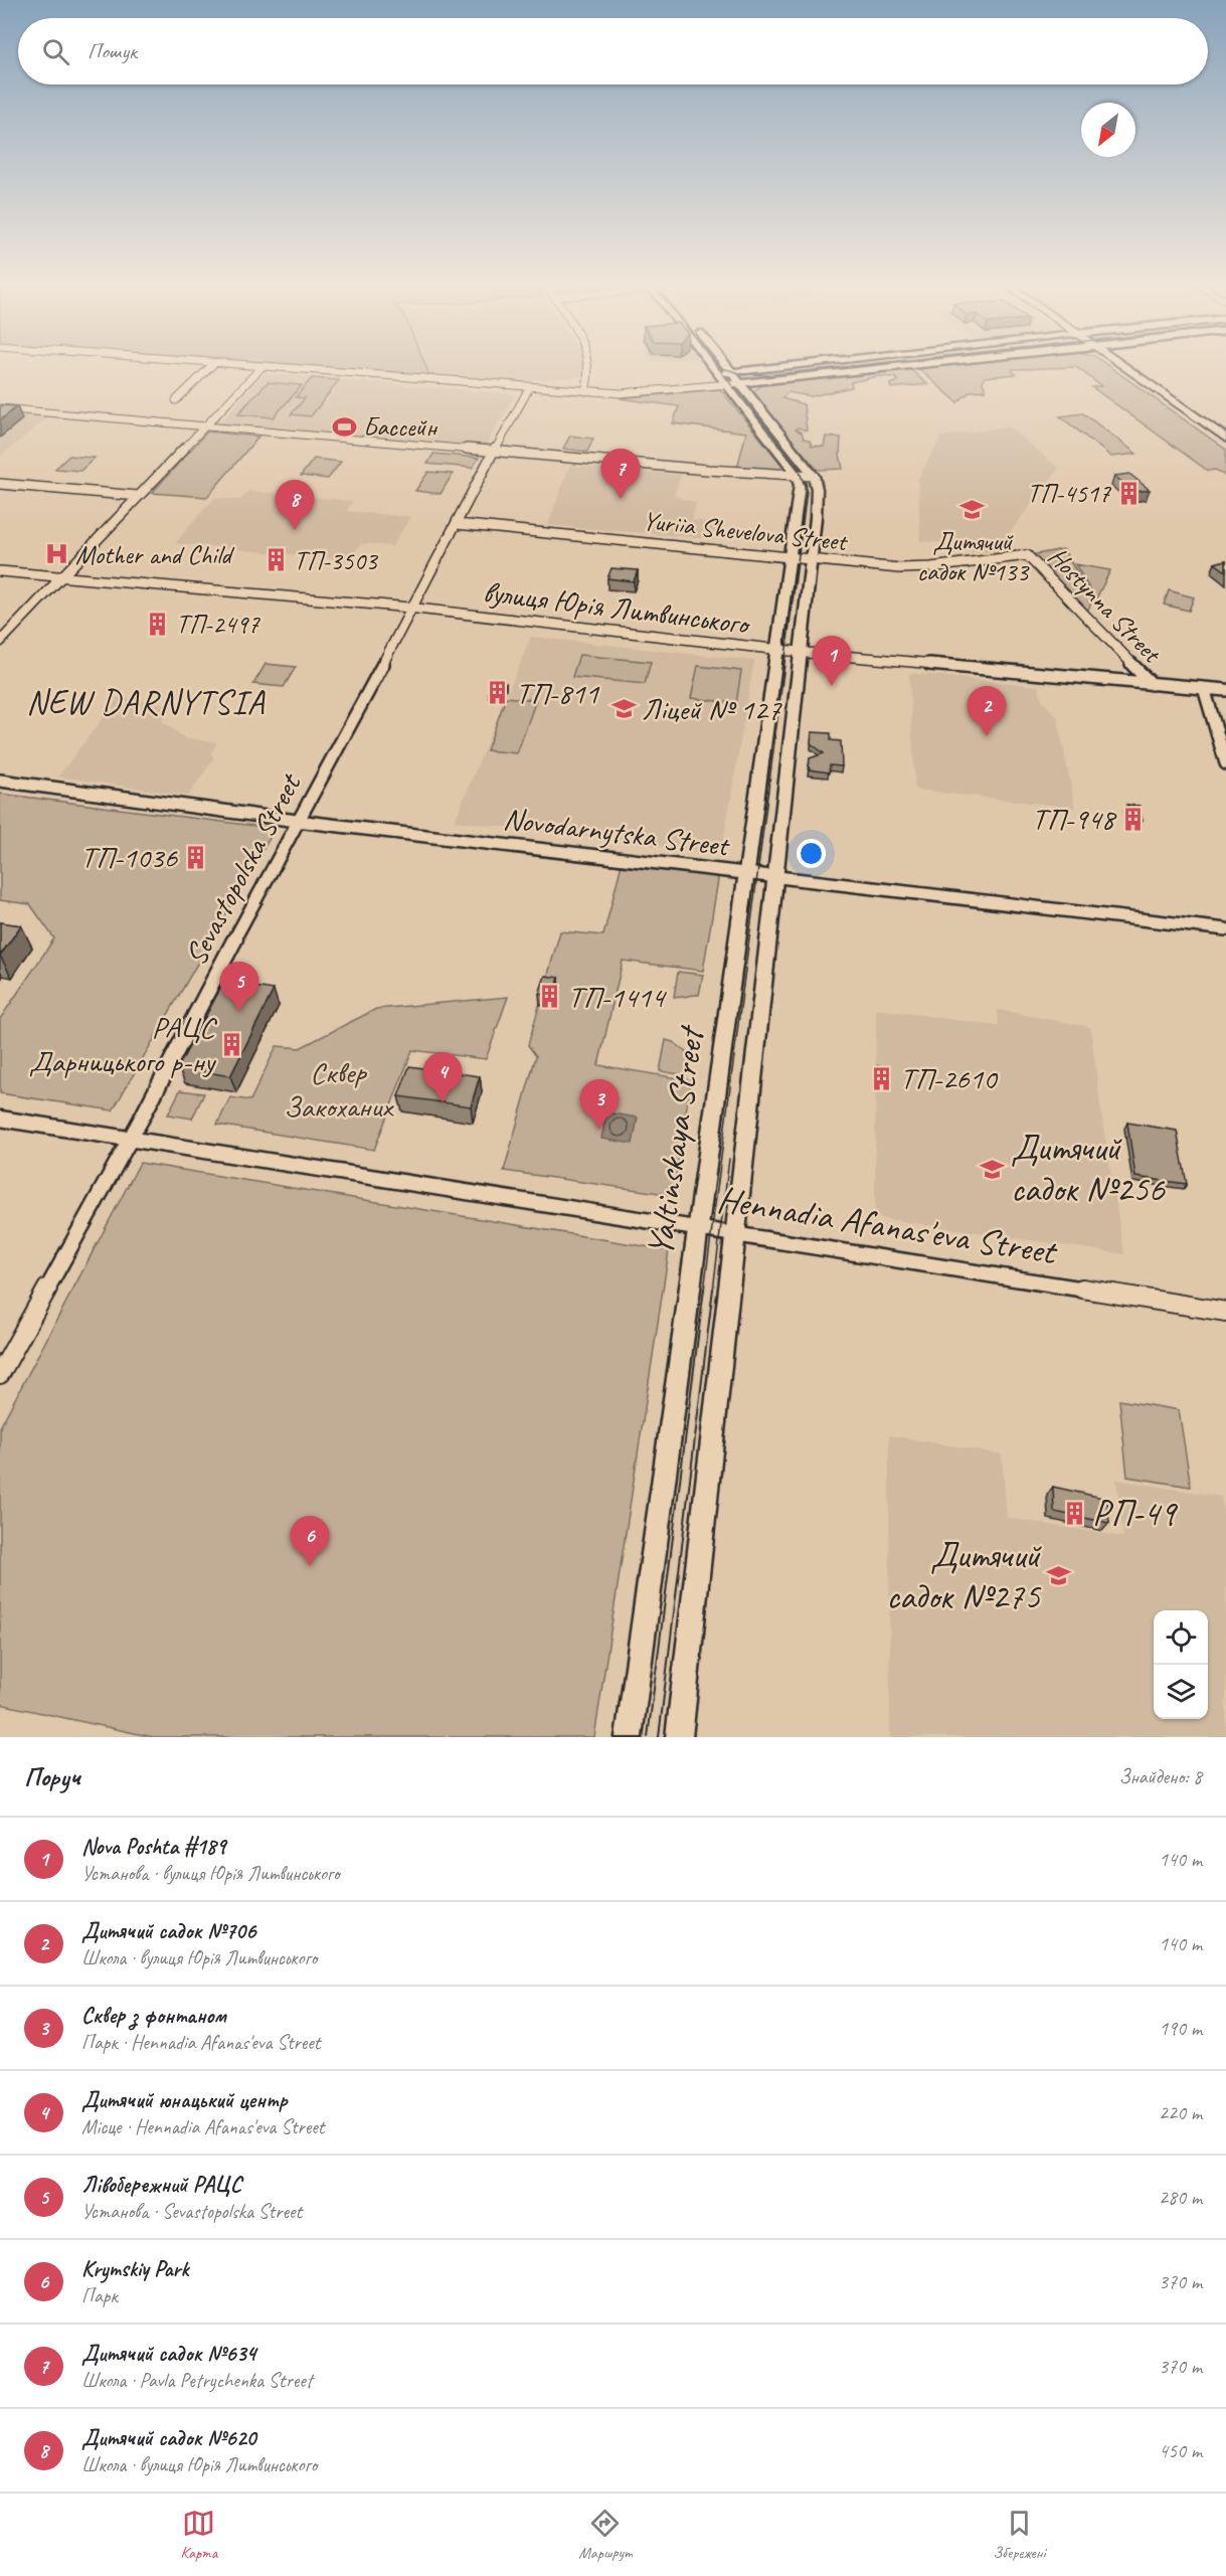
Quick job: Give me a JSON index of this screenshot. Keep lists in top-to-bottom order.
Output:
{
  "streets": {
    "street": [
      "Yuriia Shevelova Street",
      "Hostynna Street",
      "вулиця Юрія Литвинського",
      "Novodarnytska Street",
      "Sevastopolska Street",
      "Yaltinskaya Street",
      "Hennadia Afanas'eva Street"
    ]
  },
  "crossings": [
    ["Yuriia Shevelova Street", "Hostynna Street"],
    ["Yuriia Shevelova Street", "Sevastopolska Street"],
    ["Yuriia Shevelova Street", "Yaltinskaya Street"],
    ["Hostynna Street", "вулиця Юрія Литвинського"],
    ["вулиця Юрія Литвинського", "Sevastopolska Street"],
    ["вулиця Юрія Литвинського", "Yaltinskaya Street"],
    ["Novodarnytska Street", "Sevastopolska Street"],
    ["Novodarnytska Street", "Yaltinskaya Street"],
    ["Sevastopolska Street", "Hennadia Afanas'eva Street"],
    ["Yaltinskaya Street", "Hennadia Afanas'eva Street"]
  ],
  "districts": ["NEW DARNYTSIA"],
  "parks": ["Сквер Закоханих"],
  "places": {
    "sports": ["Бассейн"],
    "building": [
      "ТП-4517",
      "ТП-3503",
      "ТП-2497",
      "ТП-811",
      "ТП-948",
      "ТП-1036",
      "ТП-1414",
      "РАЦС Дарницького р-ну",
      "ТП-2610",
      "РП-49"
    ],
    "school or university": [
      "Дитячий садок №133",
      "Ліцей № 127",
      "Дитячий садок №256",
      "Дитячий садок №275"
    ],
    "hospital": ["Mother and Child"]
  },
  "north": "bottom left",
  "page": {
    "search": "Пошук",
    "pins": [
      "7",
      "8",
      "1",
      "2",
      "5",
      "4",
      "3",
      "6"
    ],
    "heading": ["Поруч", "Знайдено: 8"],
    "list": [
      {
        "mark": "1",
        "name": "Nova Poshta #189",
        "note": "Установа · вулиця Юрія Литвинського",
        "value": "140 m"
      },
      {
        "mark": "2",
        "name": "Дитячий садок №706",
        "note": "Школа · вулиця Юрія Литвинського",
        "value": "140 m"
      },
      {
        "mark": "3",
        "name": "Сквер з фонтаном",
        "note": "Парк · Hennadia Afanas'eva Street",
        "value": "190 m"
      },
      {
        "mark": "4",
        "name": "Дитячий юнацький центр",
        "note": "Місце · Hennadia Afanas'eva Street",
        "value": "220 m"
      },
      {
        "mark": "5",
        "name": "Лівобережний РАЦС",
        "note": "Установа · Sevastopolska Street",
        "value": "280 m"
      },
      {
        "mark": "6",
        "name": "Krymskiy Park",
        "note": "Парк",
        "value": "370 m"
      },
      {
        "mark": "7",
        "name": "Дитячий садок №634",
        "note": "Школа · Pavla Petrychenka Street",
        "value": "370 m"
      },
      {
        "mark": "8",
        "name": "Дитячий садок №620",
        "note": "Школа · вулиця Юрія Литвинського",
        "value": "450 m"
      }
    ],
    "nav": ["Карта", "Маршрут", "Збережені"]
  }
}
